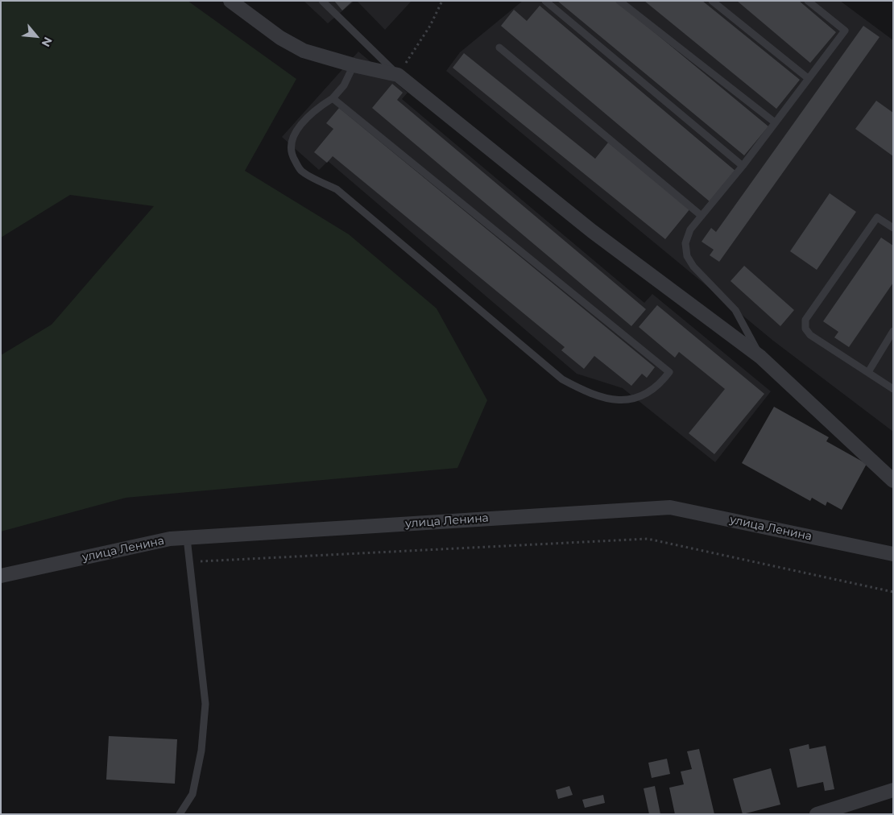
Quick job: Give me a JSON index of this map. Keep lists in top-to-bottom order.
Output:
{
  "streets": {
    "street": ["улица Ленина"]
  },
  "north": "bottom right"
}
